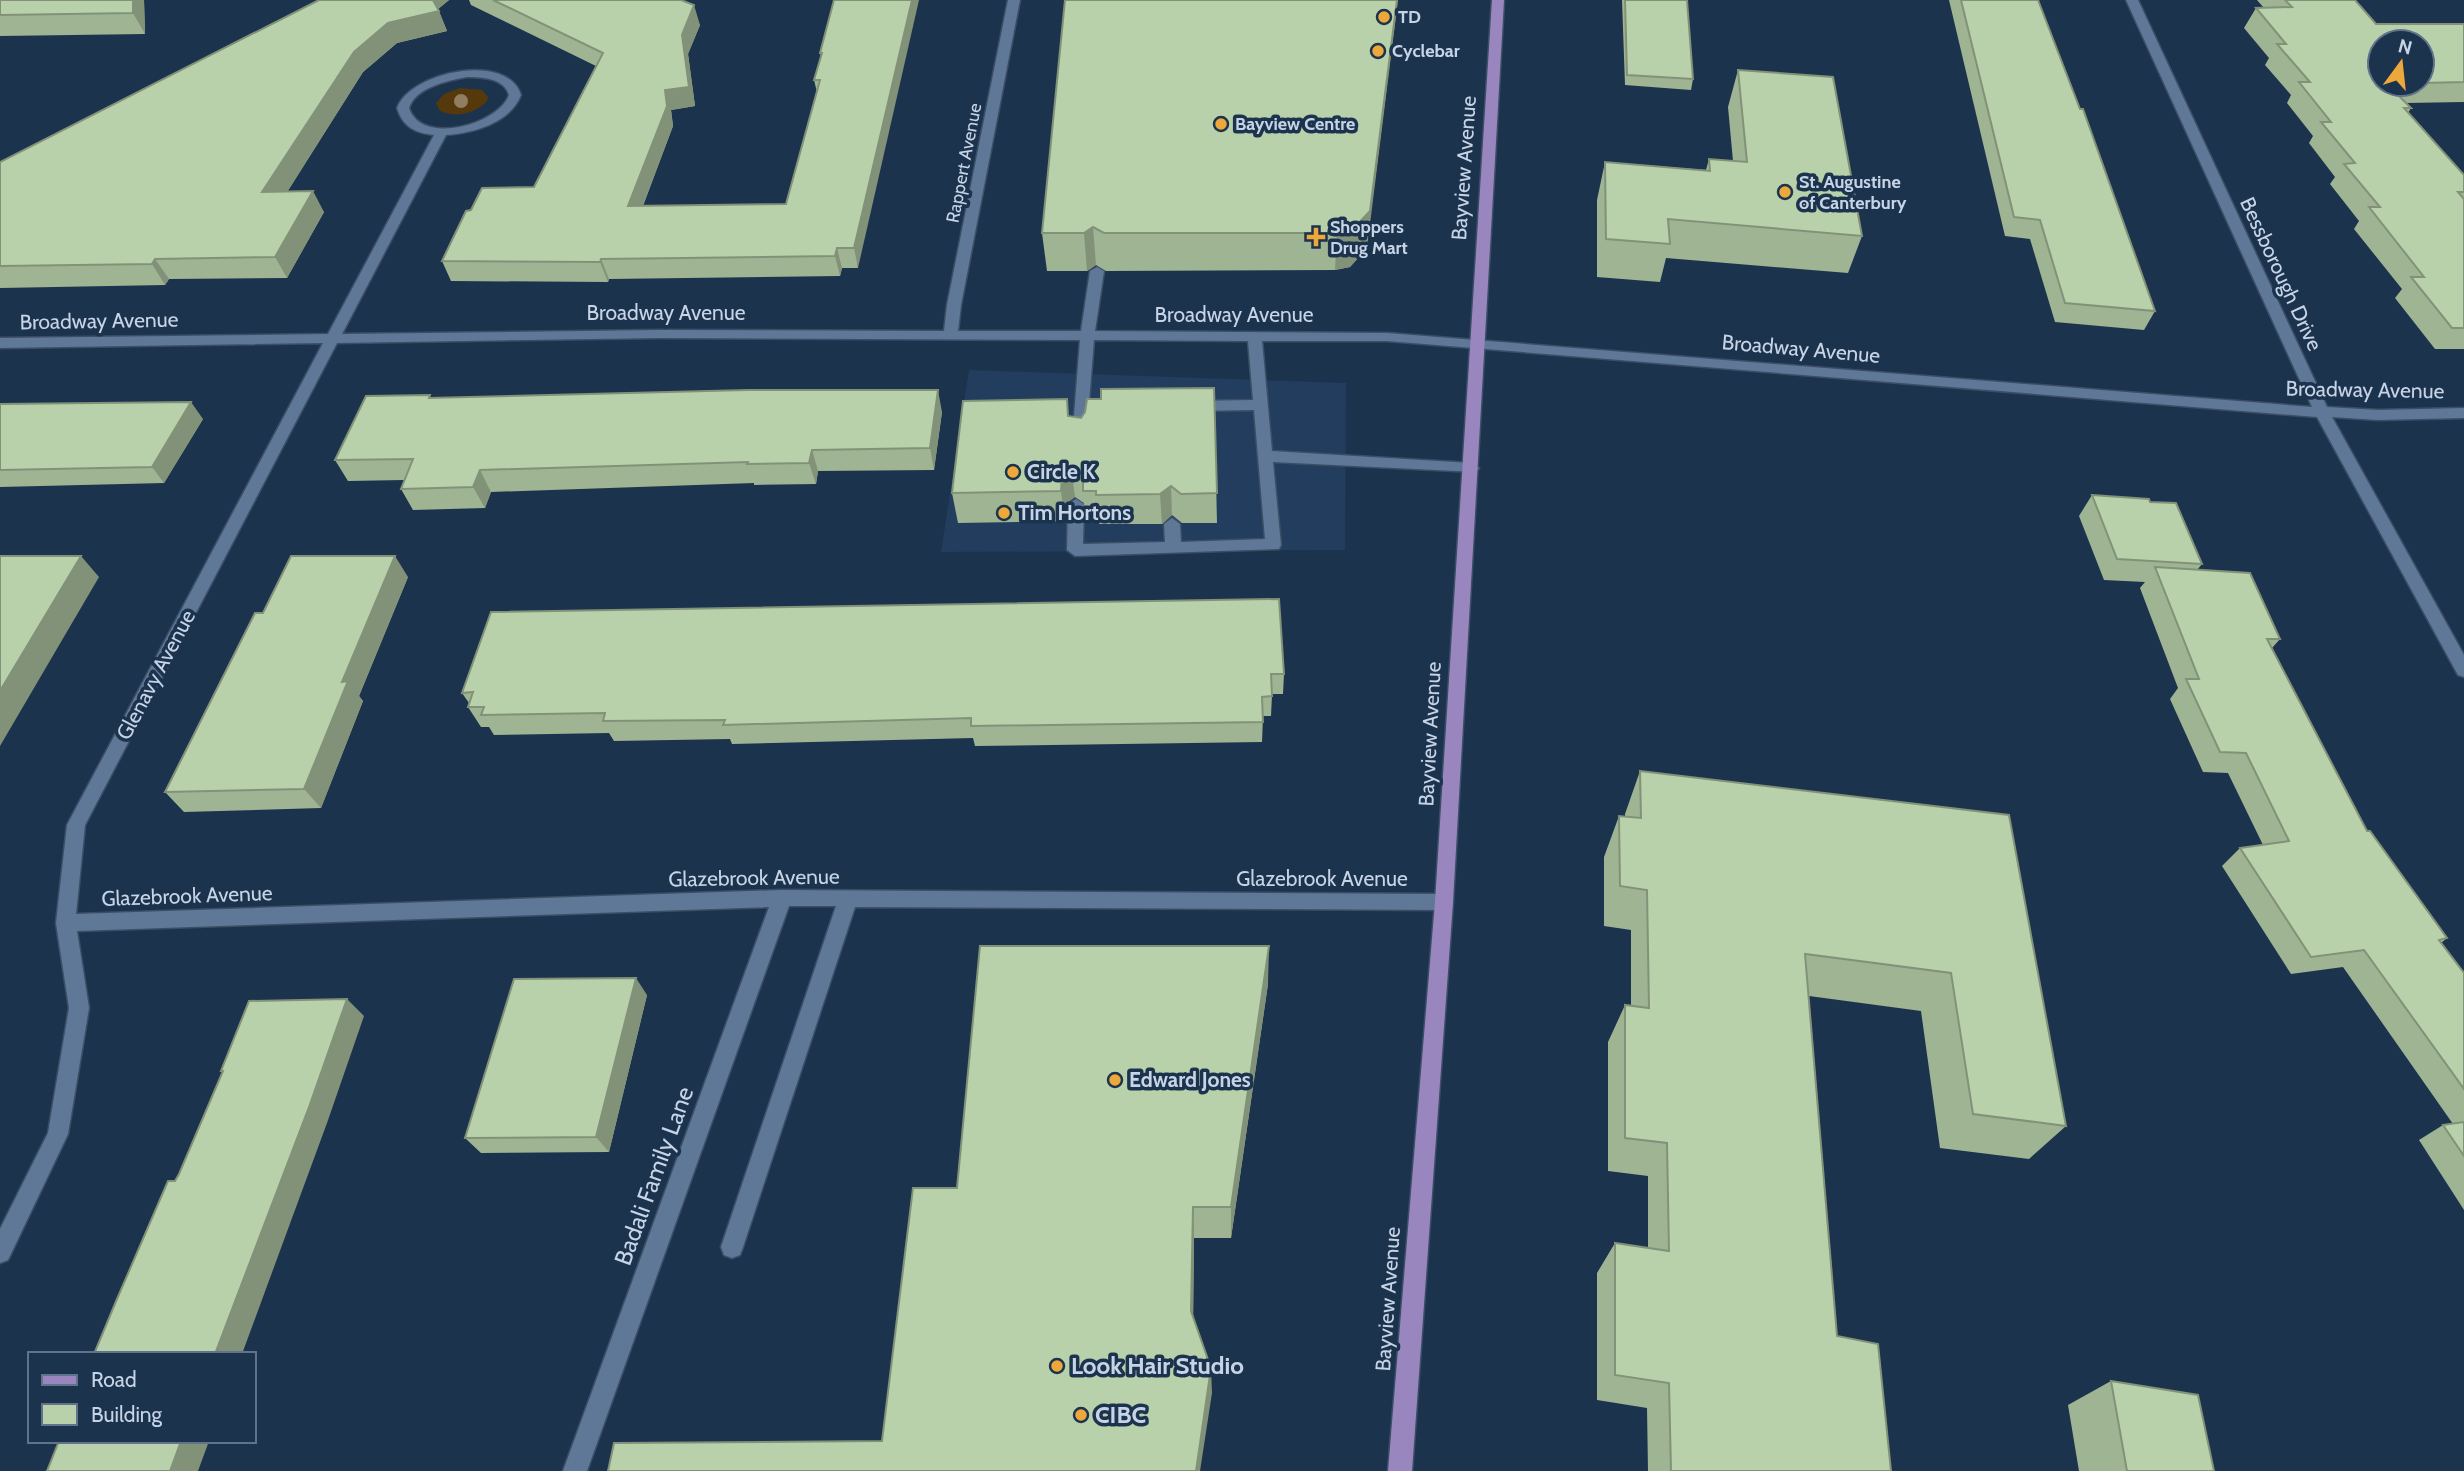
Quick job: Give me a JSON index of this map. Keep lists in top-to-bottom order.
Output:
{
  "streets": {
    "main road": ["Bayview Avenue"],
    "street": [
      "Rappert Avenue",
      "Bessborough Drive",
      "Broadway Avenue",
      "Glenavy Avenue",
      "Glazebrook Avenue",
      "Badali Family Lane"
    ]
  },
  "crossings": [
    ["Rappert Avenue", "Broadway Avenue"],
    ["Bayview Avenue", "Broadway Avenue"],
    ["Bayview Avenue", "Glazebrook Avenue"],
    ["Bessborough Drive", "Broadway Avenue"],
    ["Broadway Avenue", "Glenavy Avenue"],
    ["Glenavy Avenue", "Glazebrook Avenue"],
    ["Glazebrook Avenue", "Badali Family Lane"]
  ],
  "places": {
    "other": [
      "TD",
      "Cyclebar",
      "Bayview Centre",
      "St. Augustine of Canterbury",
      "Circle K",
      "Tim Hortons",
      "Edward Jones",
      "Look Hair Studio",
      "CIBC"
    ],
    "health": ["Shoppers Drug Mart"]
  },
  "legend": ["Road", "Building"],
  "north": "top"
}
